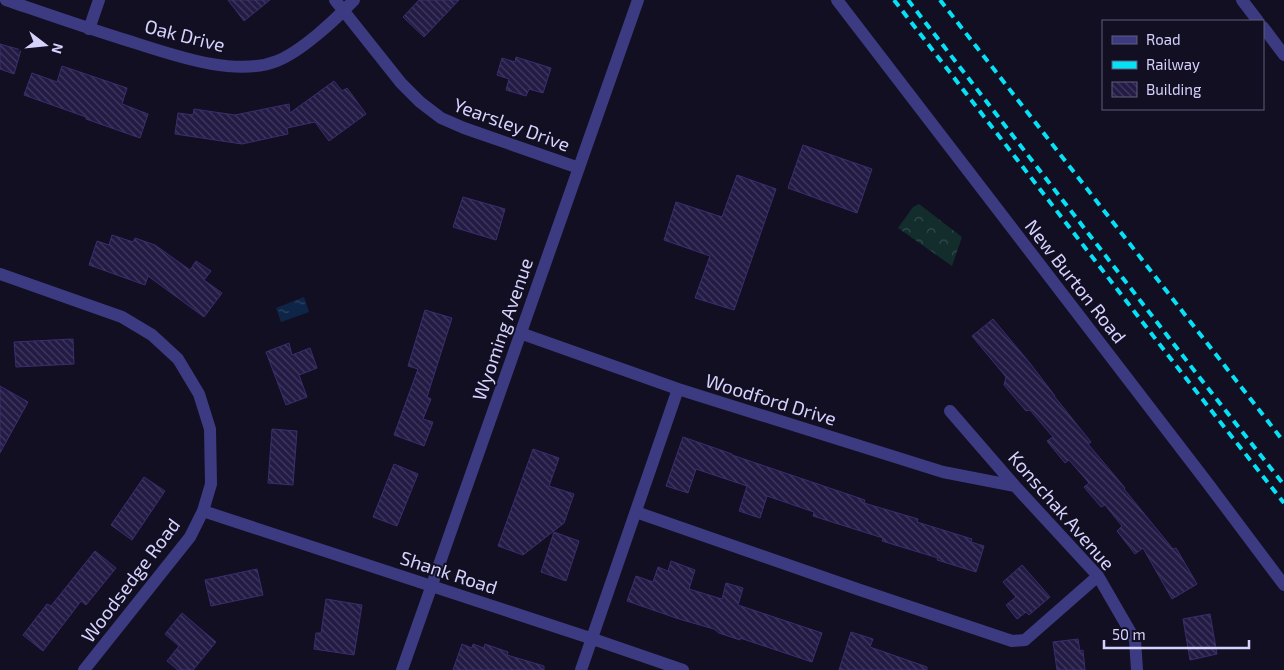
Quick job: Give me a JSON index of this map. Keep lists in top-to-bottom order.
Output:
{
  "streets": {
    "street": [
      "Oak Drive",
      "Yearsley Drive",
      "New Burton Road",
      "Wyoming Avenue",
      "Woodford Drive",
      "Konschak Avenue",
      "Shank Road",
      "Woodsedge Road"
    ]
  },
  "crossings": [
    ["Oak Drive", "Yearsley Drive"],
    ["Yearsley Drive", "Wyoming Avenue"],
    ["Wyoming Avenue", "Woodford Drive"],
    ["Wyoming Avenue", "Shank Road"],
    ["Woodford Drive", "Konschak Avenue"],
    ["Shank Road", "Woodsedge Road"]
  ],
  "legend": ["Road", "Railway", "Building"],
  "scale_bar": "50 m",
  "north": "right"
}
